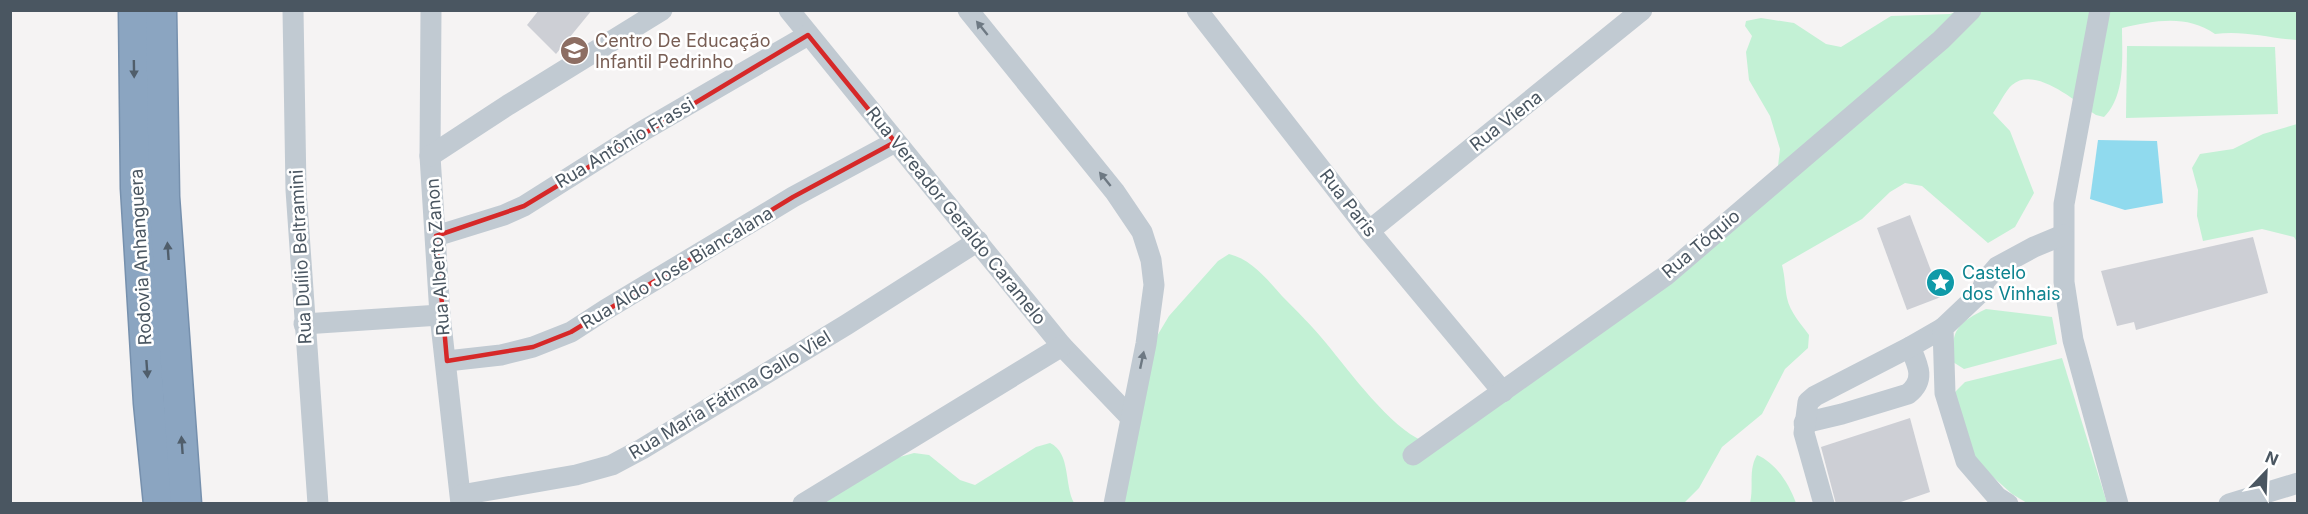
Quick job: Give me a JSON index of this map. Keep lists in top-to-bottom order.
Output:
{
  "streets": {
    "highway": ["Rodovia Anhanguera"],
    "street": [
      "Rua Viena",
      "Rua Antônio Frassi",
      "Rua Paris",
      "Rua Vereador Geraldo Caramelo",
      "Rua Tóquio",
      "Rua Duílio Beltramini",
      "Rua Alberto Zanon",
      "Rua Aldo José Biancalana",
      "Rua Maria Fátima Gallo Viel"
    ]
  },
  "crossings": [
    ["Rua Viena", "Rua Paris"],
    ["Rua Antônio Frassi", "Rua Vereador Geraldo Caramelo"],
    ["Rua Antônio Frassi", "Rua Alberto Zanon"],
    ["Rua Paris", "Rua Tóquio"],
    ["Rua Vereador Geraldo Caramelo", "Rua Aldo José Biancalana"],
    ["Rua Vereador Geraldo Caramelo", "Rua Maria Fátima Gallo Viel"],
    ["Rua Alberto Zanon", "Rua Aldo José Biancalana"],
    ["Rua Alberto Zanon", "Rua Maria Fátima Gallo Viel"]
  ],
  "places": {
    "school or university": ["Centro De Educação Infantil Pedrinho"],
    "place": ["Castelo dos Vinhais"]
  },
  "north": "top right"
}
